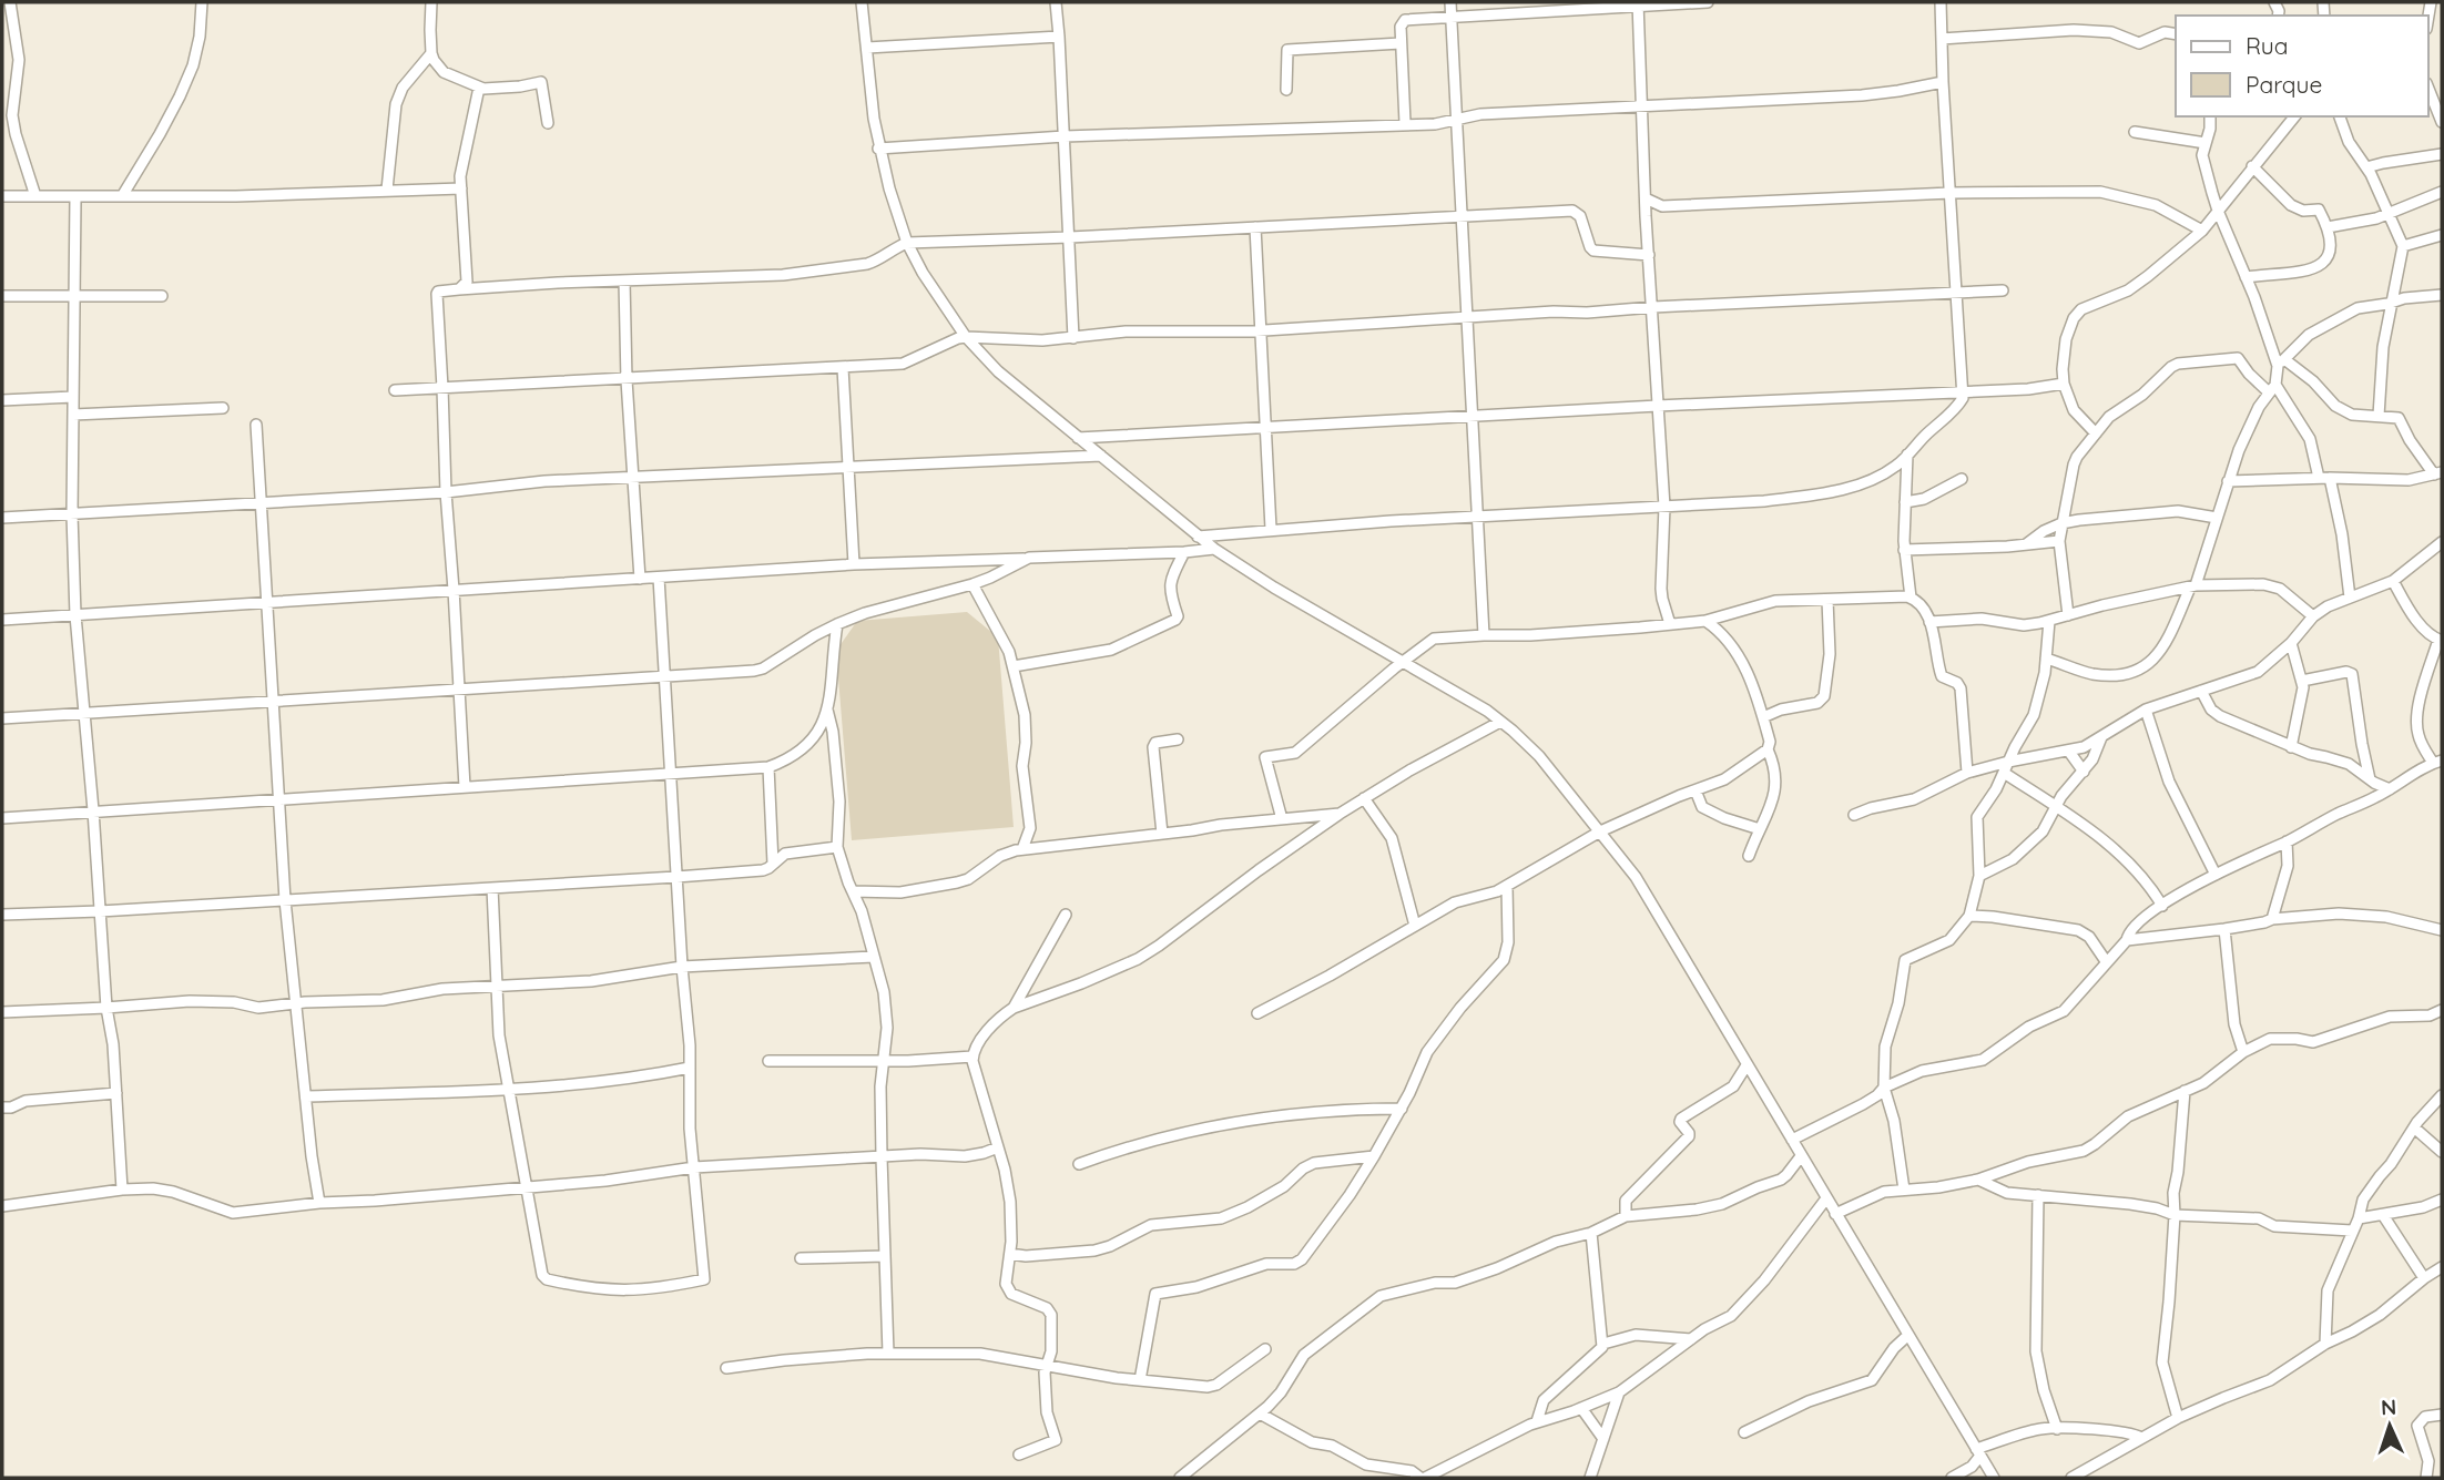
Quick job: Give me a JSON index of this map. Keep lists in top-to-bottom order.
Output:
{
  "legend": ["Rua", "Parque"],
  "north": "top"
}
